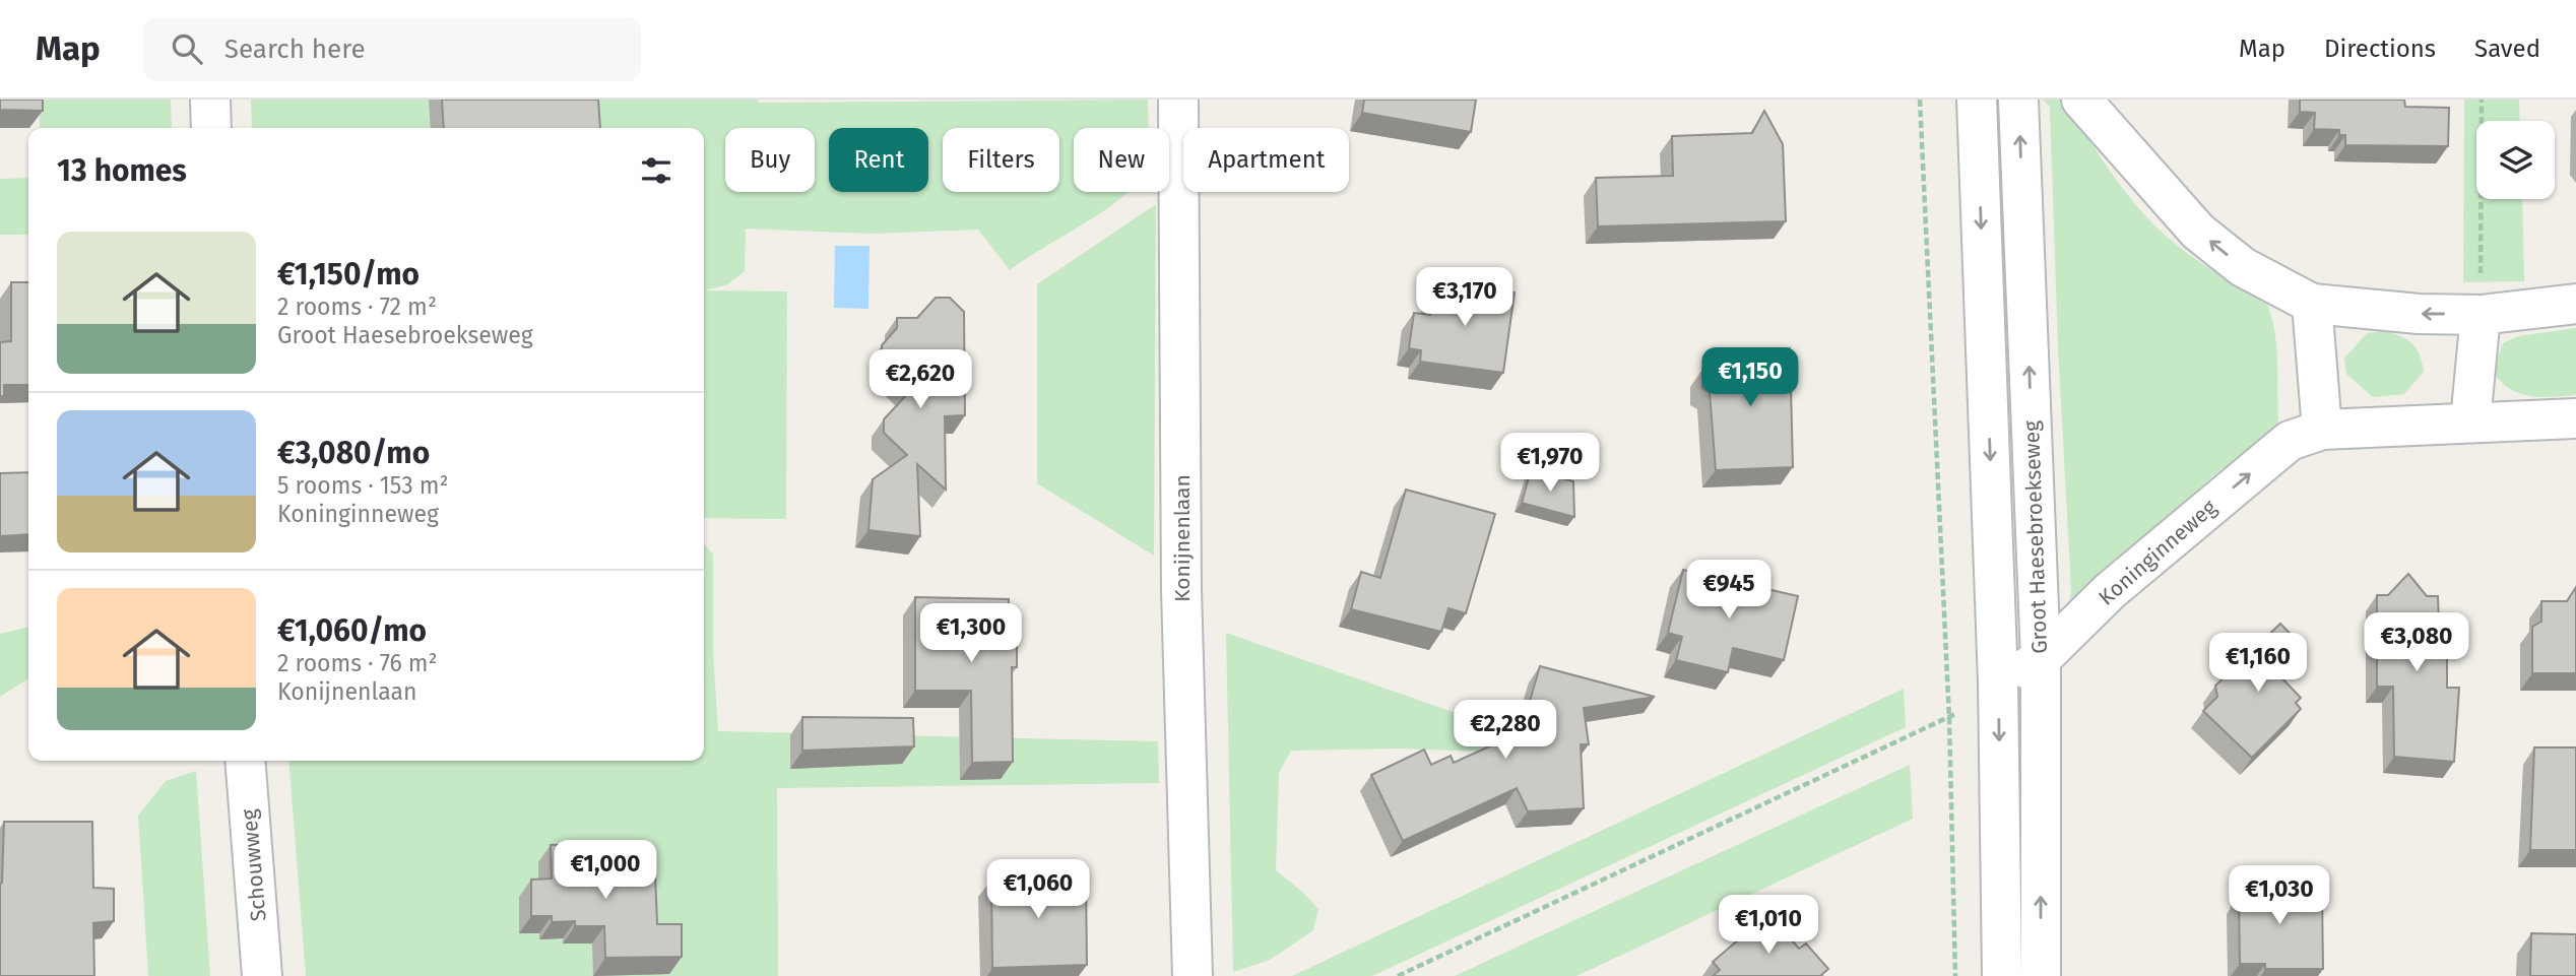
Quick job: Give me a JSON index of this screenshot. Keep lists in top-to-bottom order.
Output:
{
  "streets": {
    "street": [
      "Groot Haesebroekseweg",
      "Konijnenlaan",
      "Koninginneweg",
      "Schouwweg"
    ]
  },
  "crossings": [
    ["Groot Haesebroekseweg", "Koninginneweg"]
  ],
  "one_way": ["Koninginneweg"],
  "page": {
    "header": "Map",
    "search": "Search here",
    "nav": ["Map", "Directions", "Saved"],
    "chip": [
      "Buy",
      "Rent",
      "Filters",
      "New",
      "Apartment"
    ],
    "heading": "13 homes",
    "list": [
      {
        "name": "€1,150/mo",
        "note": "2 rooms · 72 m² · Groot Haesebroekseweg"
      },
      {
        "name": "€3,080/mo",
        "note": "5 rooms · 153 m² · Koninginneweg"
      },
      {
        "name": "€1,060/mo",
        "note": "2 rooms · 76 m² · Konijnenlaan"
      }
    ],
    "price": [
      "€3,170",
      "€1,150",
      "€2,620",
      "€1,970",
      "€945",
      "€1,300",
      "€3,080",
      "€1,160",
      "€2,280",
      "€1,000",
      "€1,060",
      "€1,030",
      "€1,010"
    ]
  }
}
